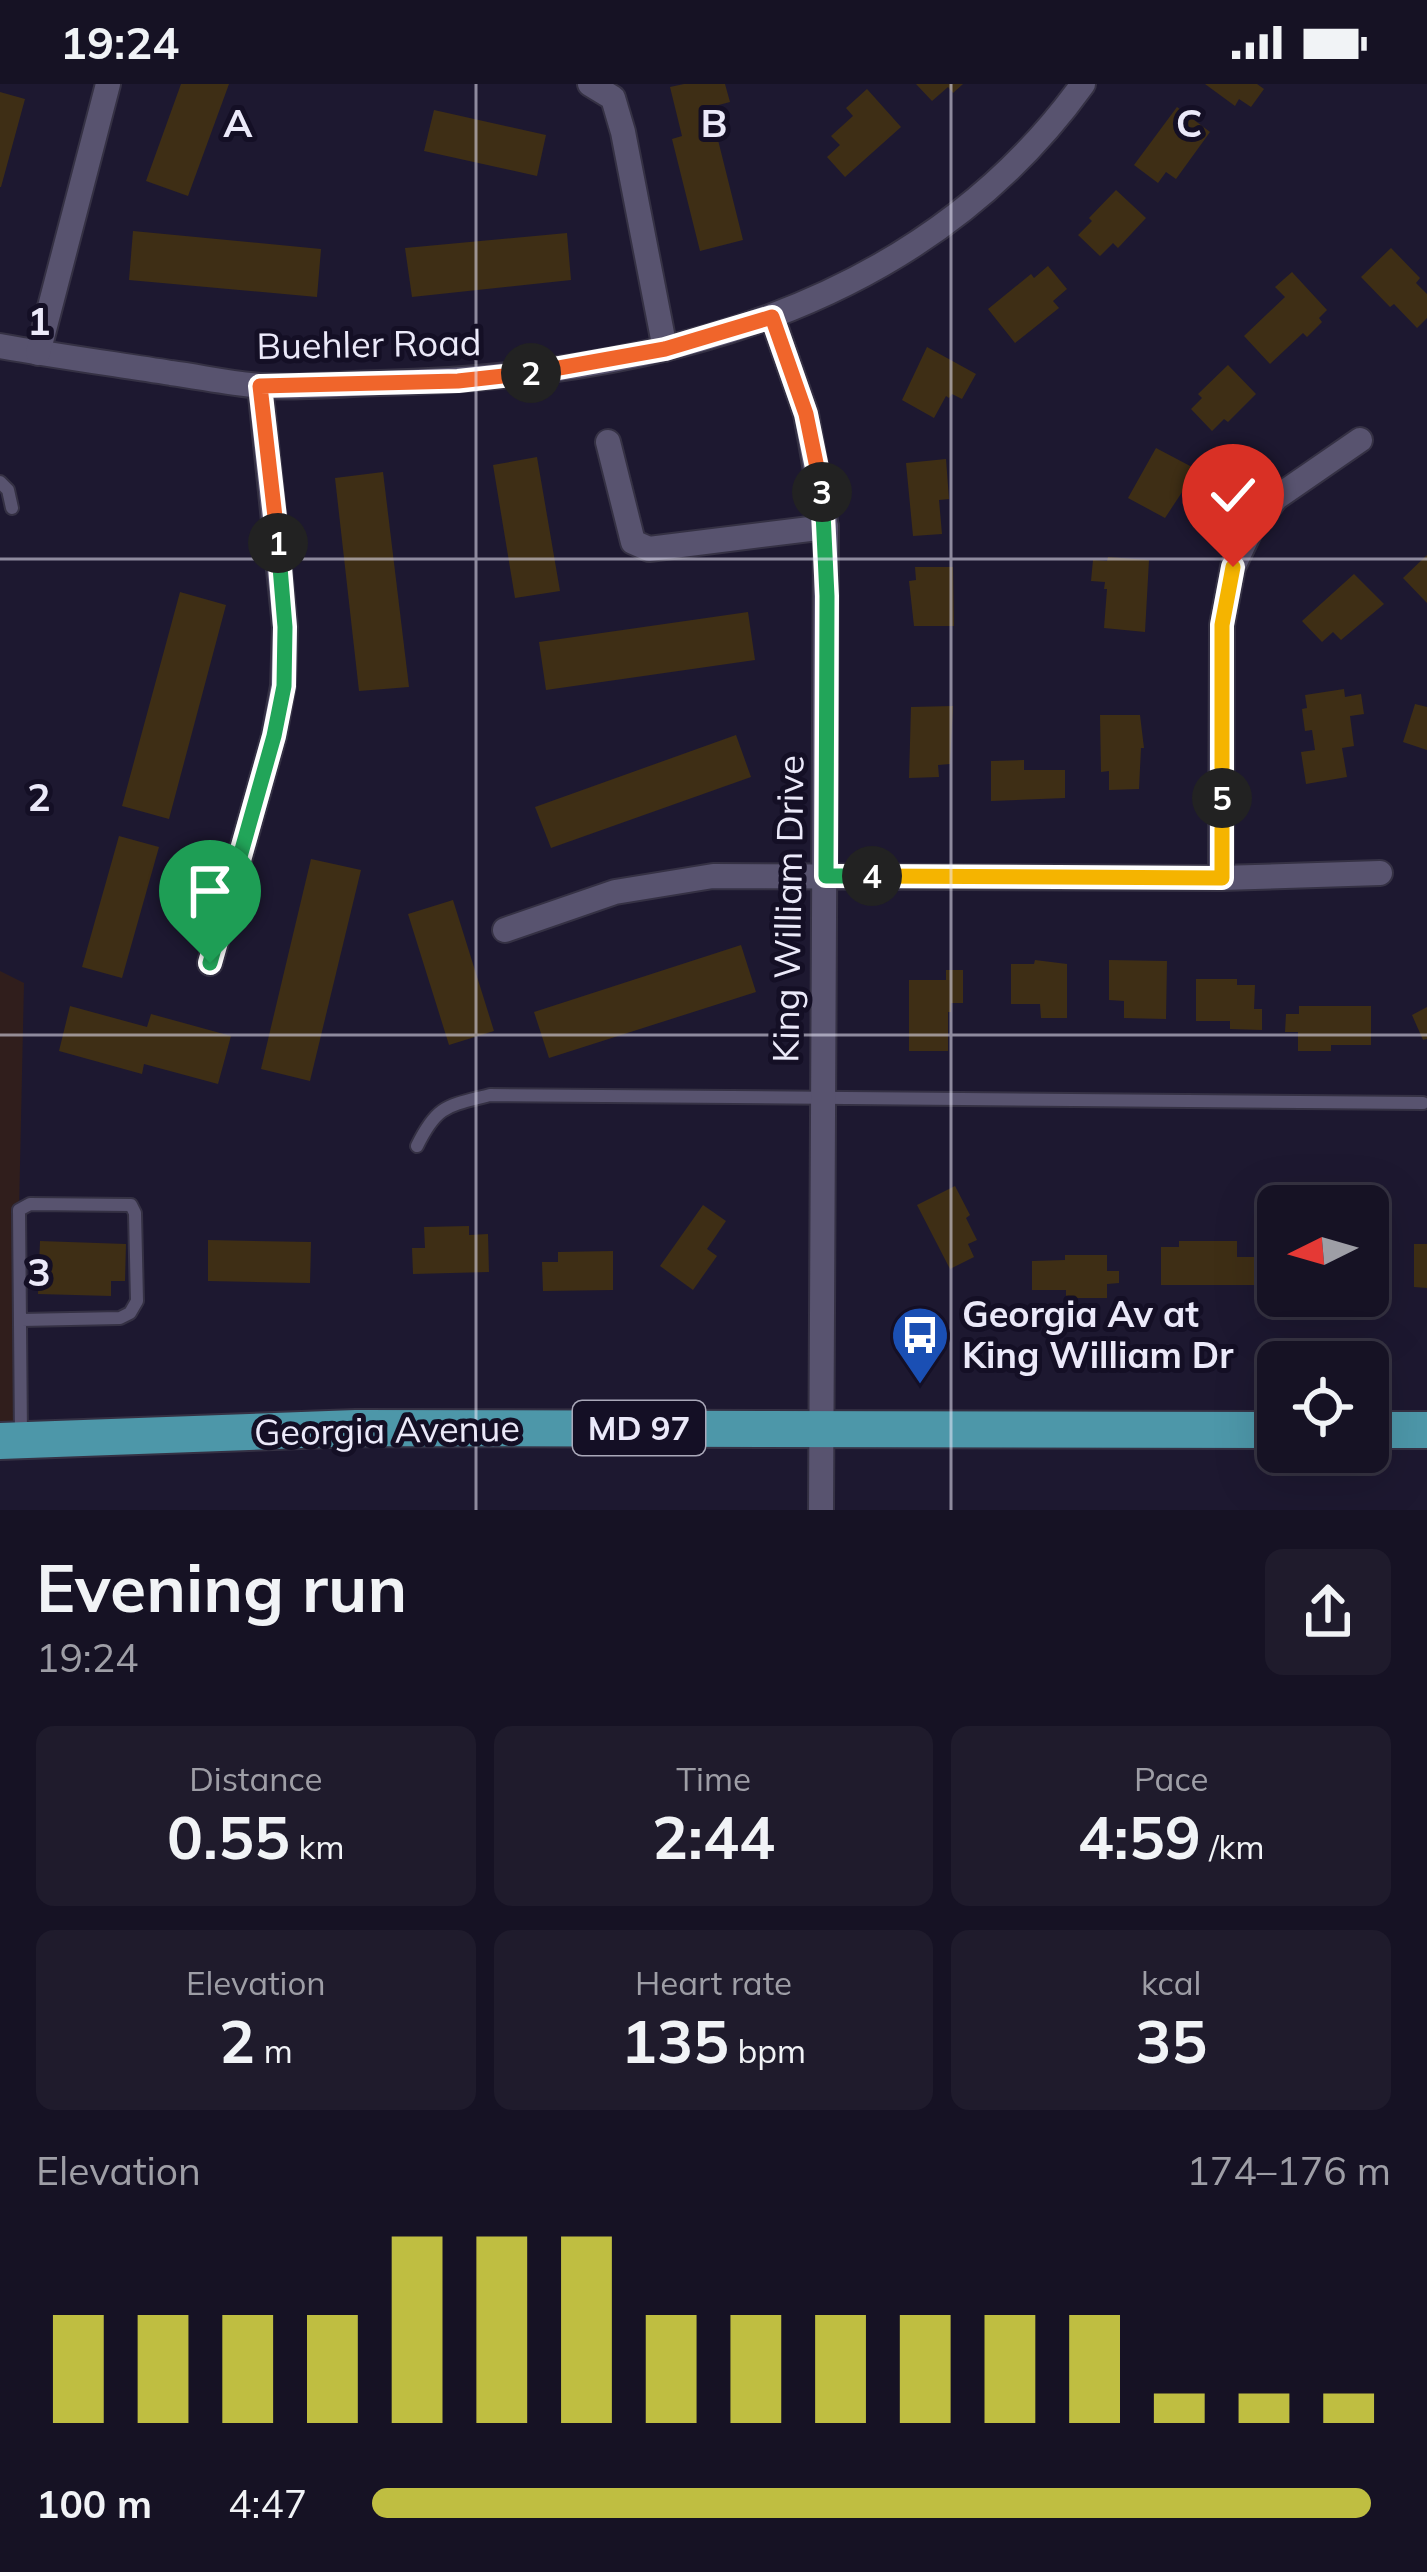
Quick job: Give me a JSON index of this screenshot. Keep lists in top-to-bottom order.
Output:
{
  "streets": {
    "main road": ["MD 97", "Georgia Avenue"],
    "street": ["Buehler Road", "King William Drive"]
  },
  "crossings": [
    ["Buehler Road", "King William Drive"],
    ["King William Drive", "Georgia Avenue"]
  ],
  "places": {
    "bus stop": ["Georgia Av at King William Dr"]
  },
  "north": "left",
  "page": {
    "status": "19:24",
    "pins": [
      "2",
      "3",
      "1",
      "5",
      "4"
    ],
    "heading": ["Evening run", "19:24"],
    "stats": [
      ["Distance", "0.55 km"],
      ["Time", "2:44"],
      ["Pace", "4:59 /km"],
      ["Elevation", "2 m"],
      ["Heart rate", "135 bpm"],
      ["kcal", "35"]
    ],
    "chart": ["Elevation", "174–176 m"],
    "list": [
      {
        "name": "100 m",
        "note": "4:47"
      }
    ]
  },
  "grid": {
    "columns": ["A", "B", "C"],
    "rows": ["1", "2", "3"]
  }
}
